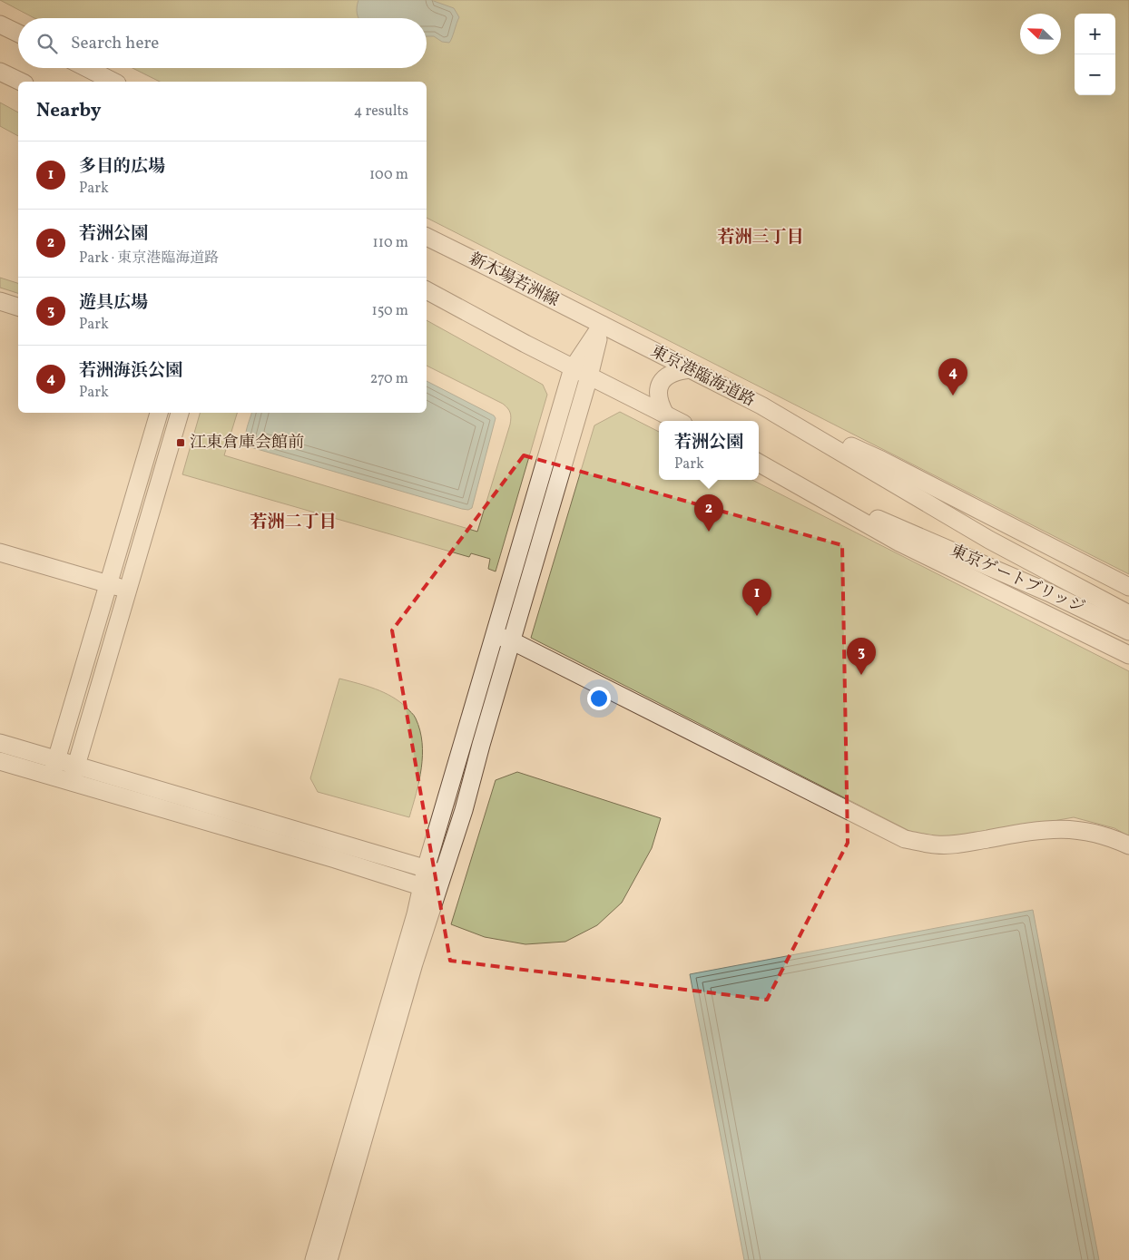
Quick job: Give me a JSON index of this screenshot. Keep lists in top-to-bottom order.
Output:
{
  "streets": {
    "street": ["新木場若洲線", "東京港臨海道路", "東京ゲートブリッジ"]
  },
  "crossings": [
    ["新木場若洲線", "東京港臨海道路"],
    ["東京港臨海道路", "東京ゲートブリッジ"]
  ],
  "districts": ["若洲三丁目", "若洲二丁目"],
  "places": {
    "transit": ["江東倉庫会館前"]
  },
  "north": "top left",
  "page": {
    "map_buttons": ["+", "−"],
    "search": "Search here",
    "heading": ["Nearby", "4 results"],
    "list": [
      {
        "mark": "1",
        "name": "多目的広場",
        "note": "Park",
        "value": "100 m"
      },
      {
        "mark": "2",
        "name": "若洲公園",
        "note": "Park · 東京港臨海道路",
        "value": "110 m"
      },
      {
        "mark": "3",
        "name": "遊具広場",
        "note": "Park",
        "value": "150 m"
      },
      {
        "mark": "4",
        "name": "若洲海浜公園",
        "note": "Park",
        "value": "270 m"
      }
    ],
    "pins": [
      "4",
      "2",
      "1",
      "3"
    ],
    "popup": ["若洲公園", "Park"]
  }
}
